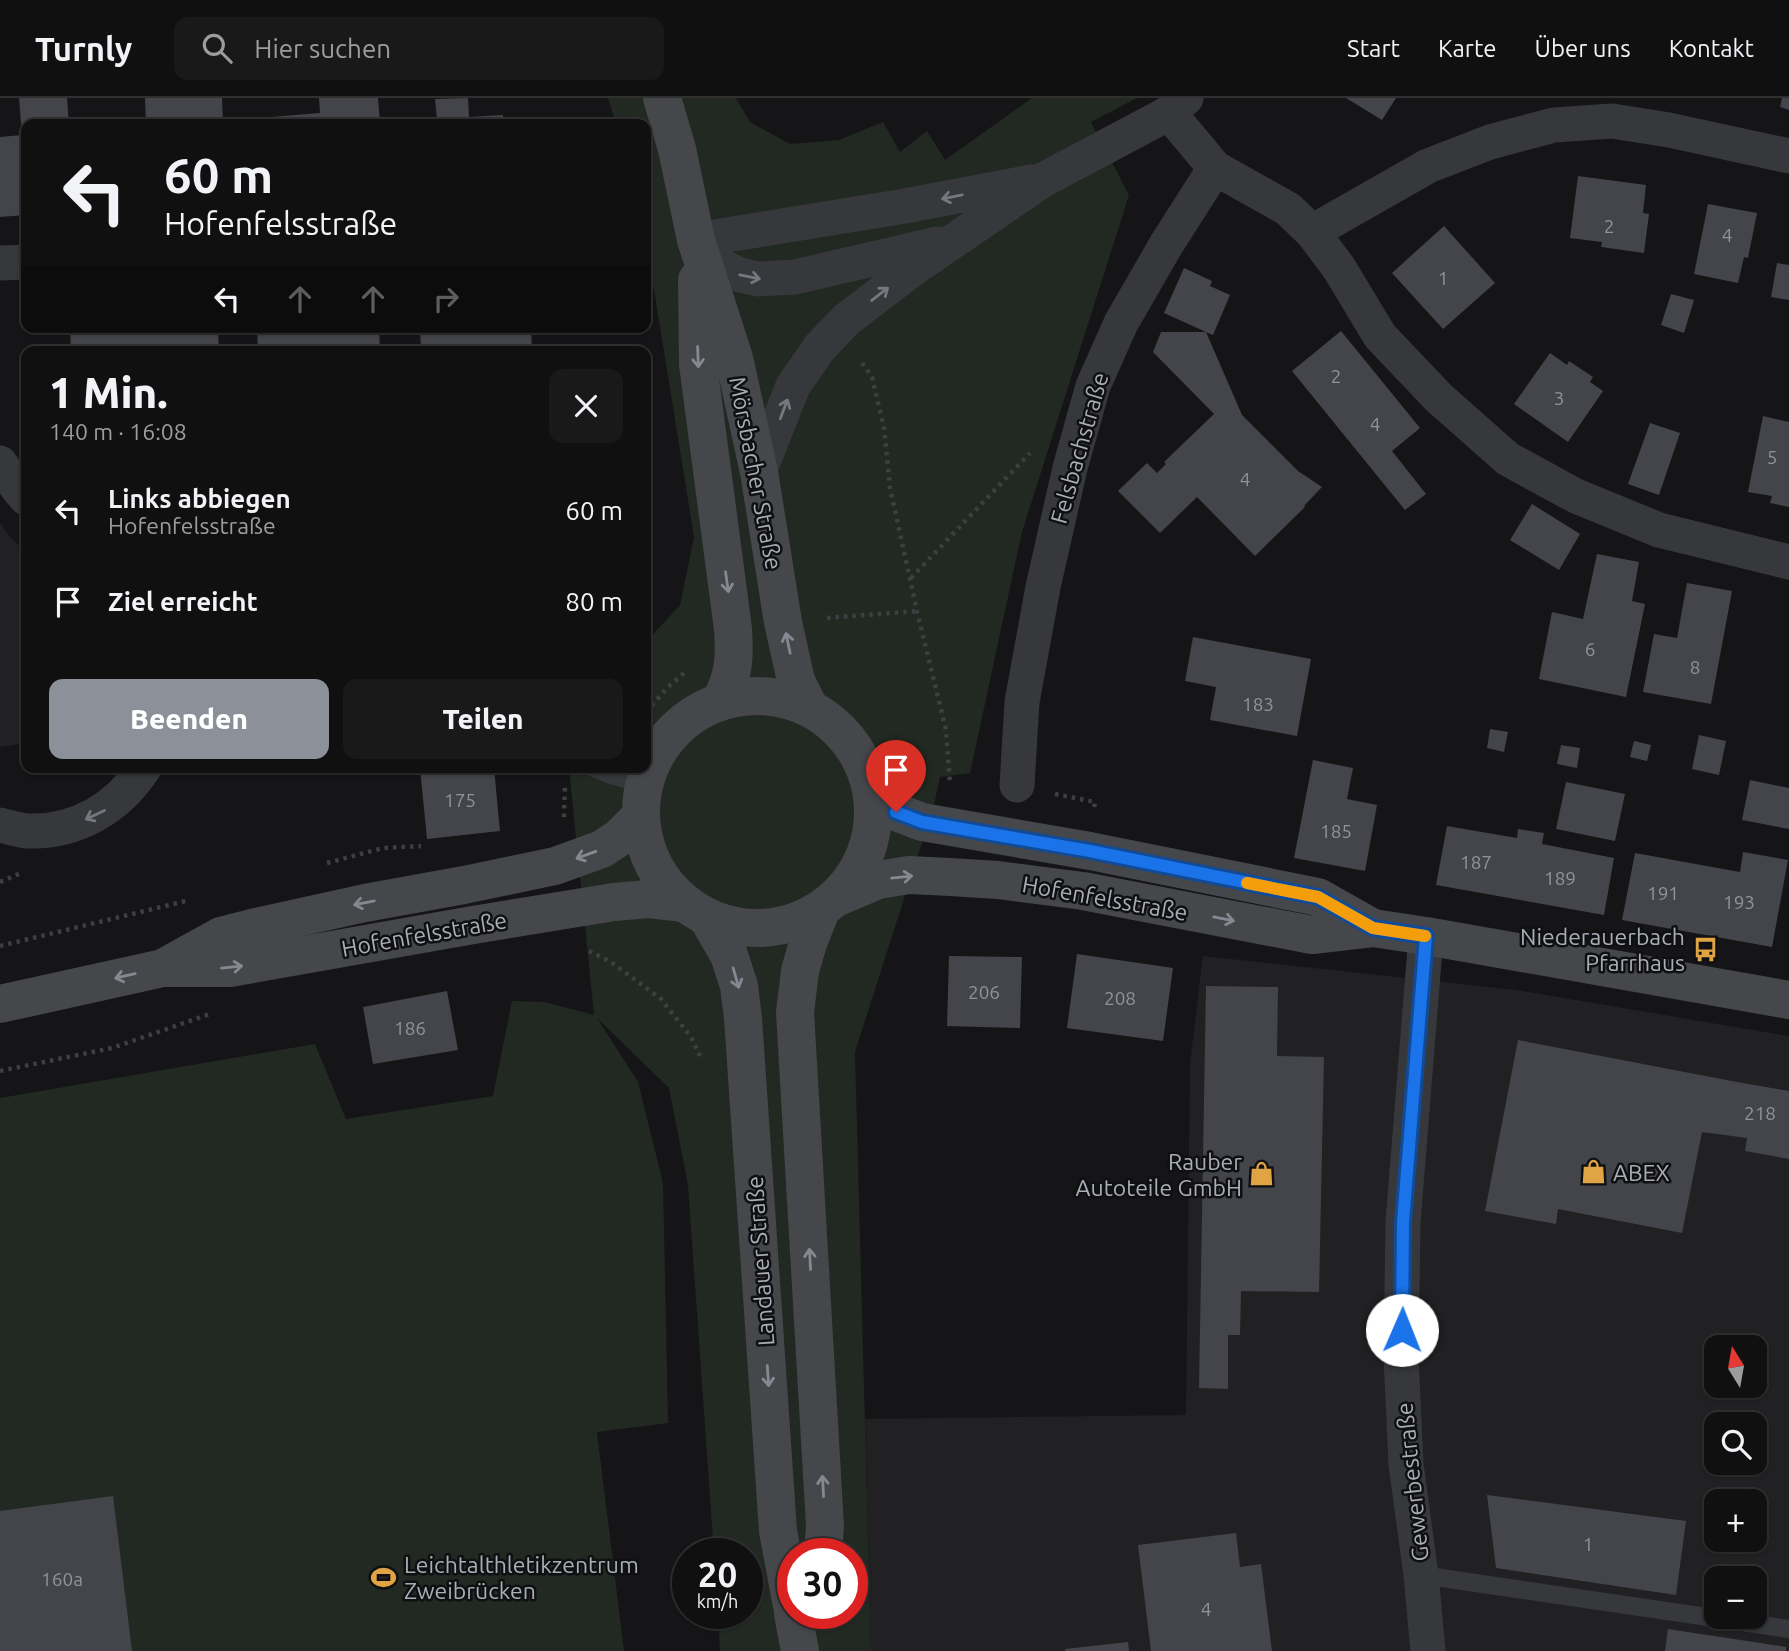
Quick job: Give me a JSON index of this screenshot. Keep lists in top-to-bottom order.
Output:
{
  "streets": {
    "main road": ["Mörsbacher Straße", "Hofenfelsstraße", "Landauer Straße"],
    "street": ["Felsbachstraße", "Gewerbestraße"]
  },
  "crossings": [
    ["Hofenfelsstraße", "Landauer Straße"],
    ["Hofenfelsstraße", "Gewerbestraße"]
  ],
  "places": {
    "bus stop": ["Niederauerbach Pfarrhaus"],
    "shop": ["ABEX", "Rauber Autoteile GmbH"],
    "sports": ["Leichtalthletikzentrum Zweibrücken"]
  },
  "house_numbers": [
    "2",
    "4",
    "1",
    "2",
    "3",
    "4",
    "5",
    "4",
    "6",
    "8",
    "183",
    "175",
    "185",
    "187",
    "189",
    "191",
    "193",
    "206",
    "208",
    "186",
    "218",
    "1",
    "160a",
    "4"
  ],
  "north": "top",
  "page": {
    "header": "Turnly",
    "search": "Hier suchen",
    "nav": [
      "Start",
      "Karte",
      "Über uns",
      "Kontakt"
    ],
    "turn": ["60 m", "Hofenfelsstraße"],
    "heading": ["1 Min.", "140 m · 16:08"],
    "list": [
      {
        "name": "Links abbiegen",
        "note": "Hofenfelsstraße",
        "value": "60 m"
      },
      {
        "name": "Ziel erreicht",
        "value": "80 m"
      }
    ],
    "buttons": ["Beenden", "Teilen"],
    "map_buttons": ["+", "−"],
    "speed": "20 km/h",
    "limit": "30"
  }
}
